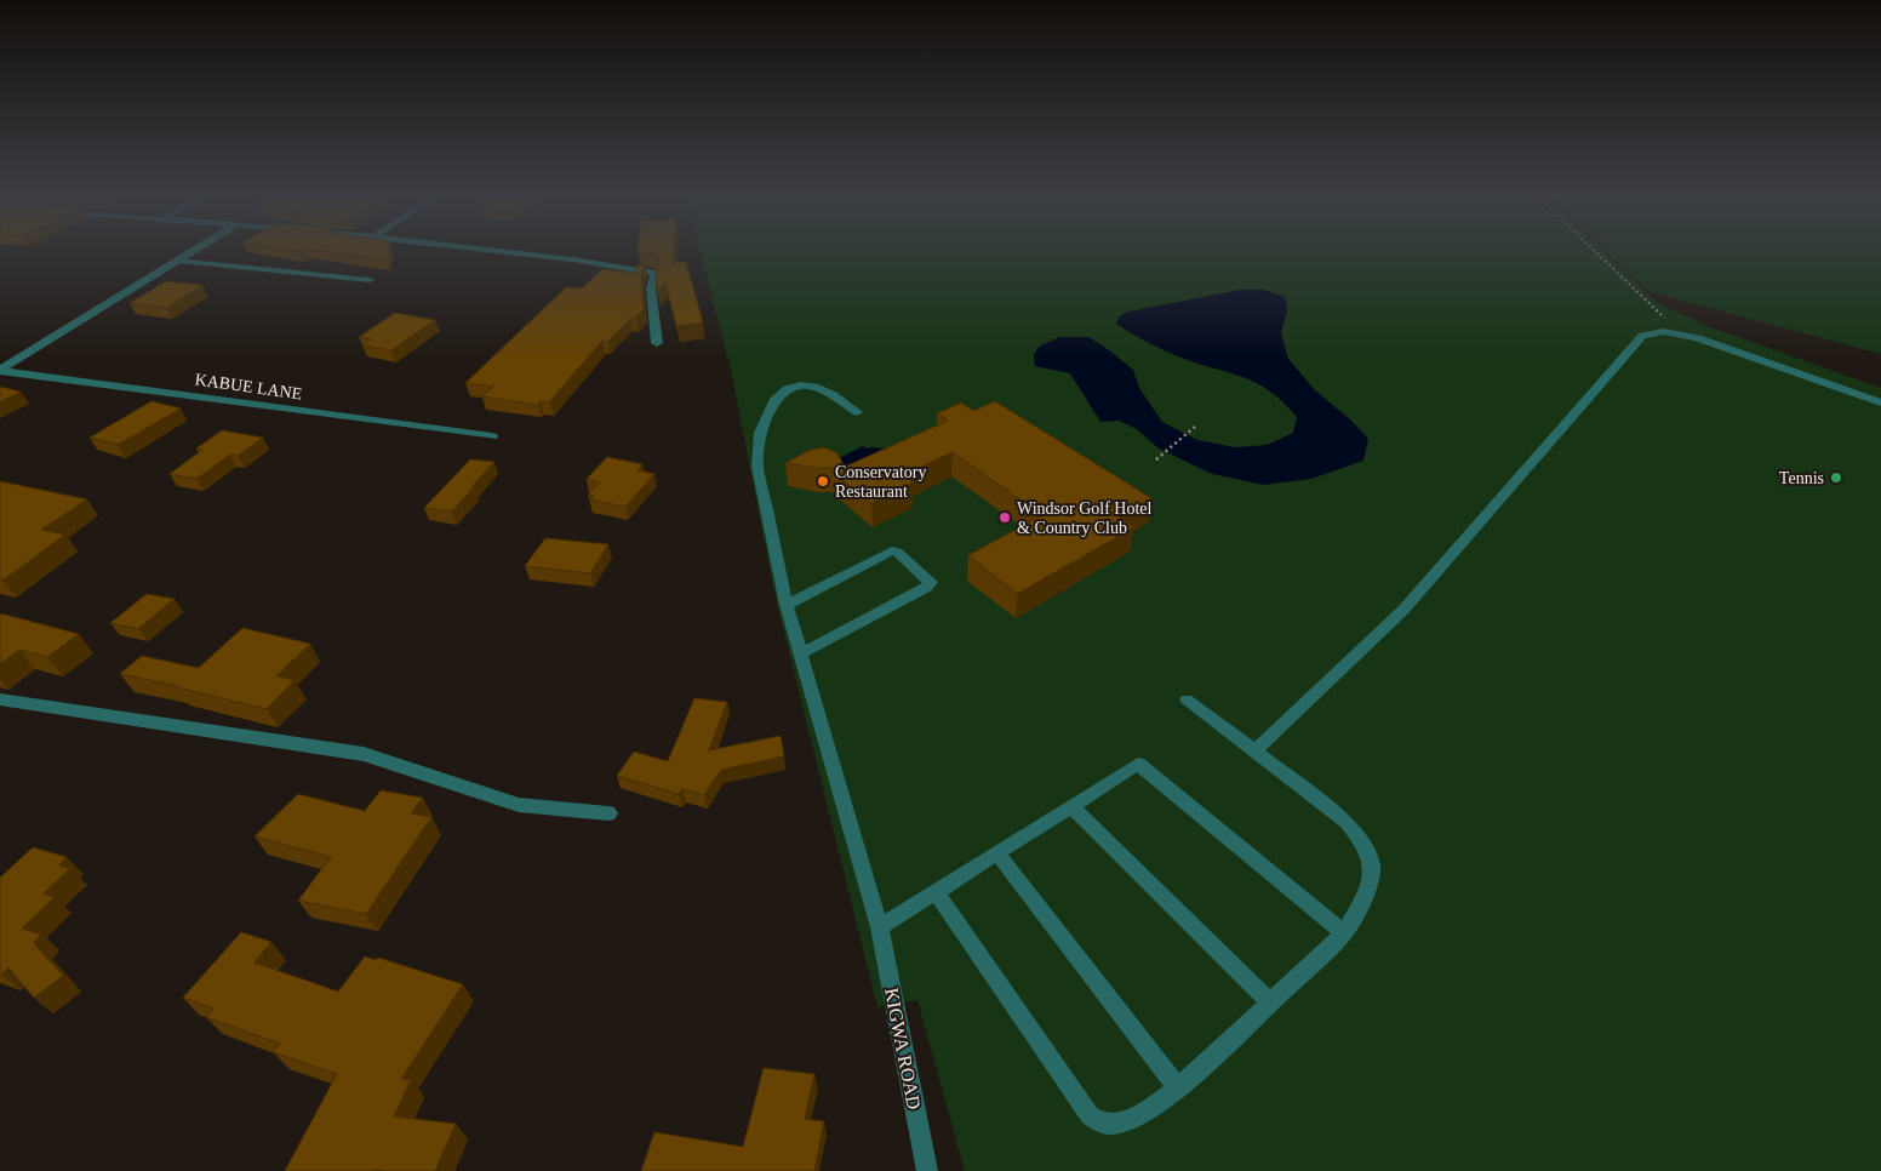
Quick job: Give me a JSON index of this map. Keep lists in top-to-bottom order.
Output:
{
  "streets": {
    "street": ["KABUE LANE"],
    "lane": ["KIGWA ROAD"]
  },
  "places": ["Tennis", "Conservatory Restaurant", "Windsor Golf Hotel & Country Club"]
}
